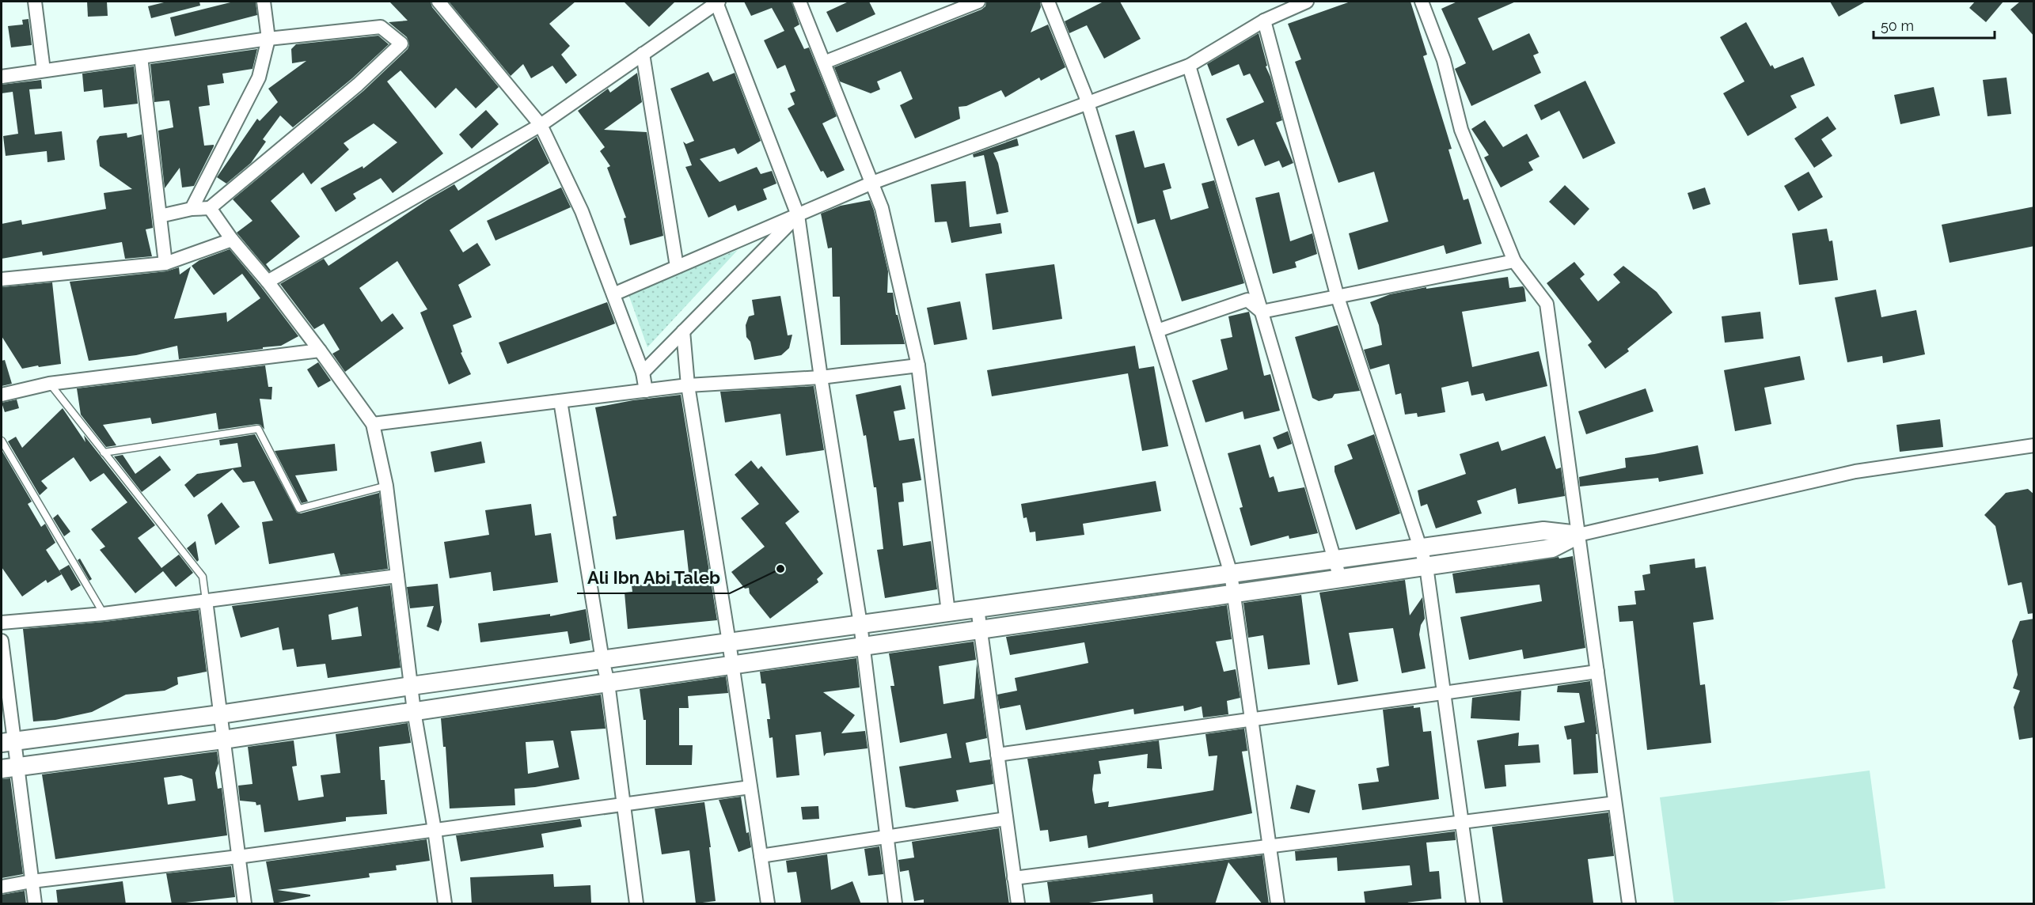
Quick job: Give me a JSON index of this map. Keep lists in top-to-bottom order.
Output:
{
  "places": ["Ali Ibn Abi Taleb"],
  "scale_bar": "50 m"
}
